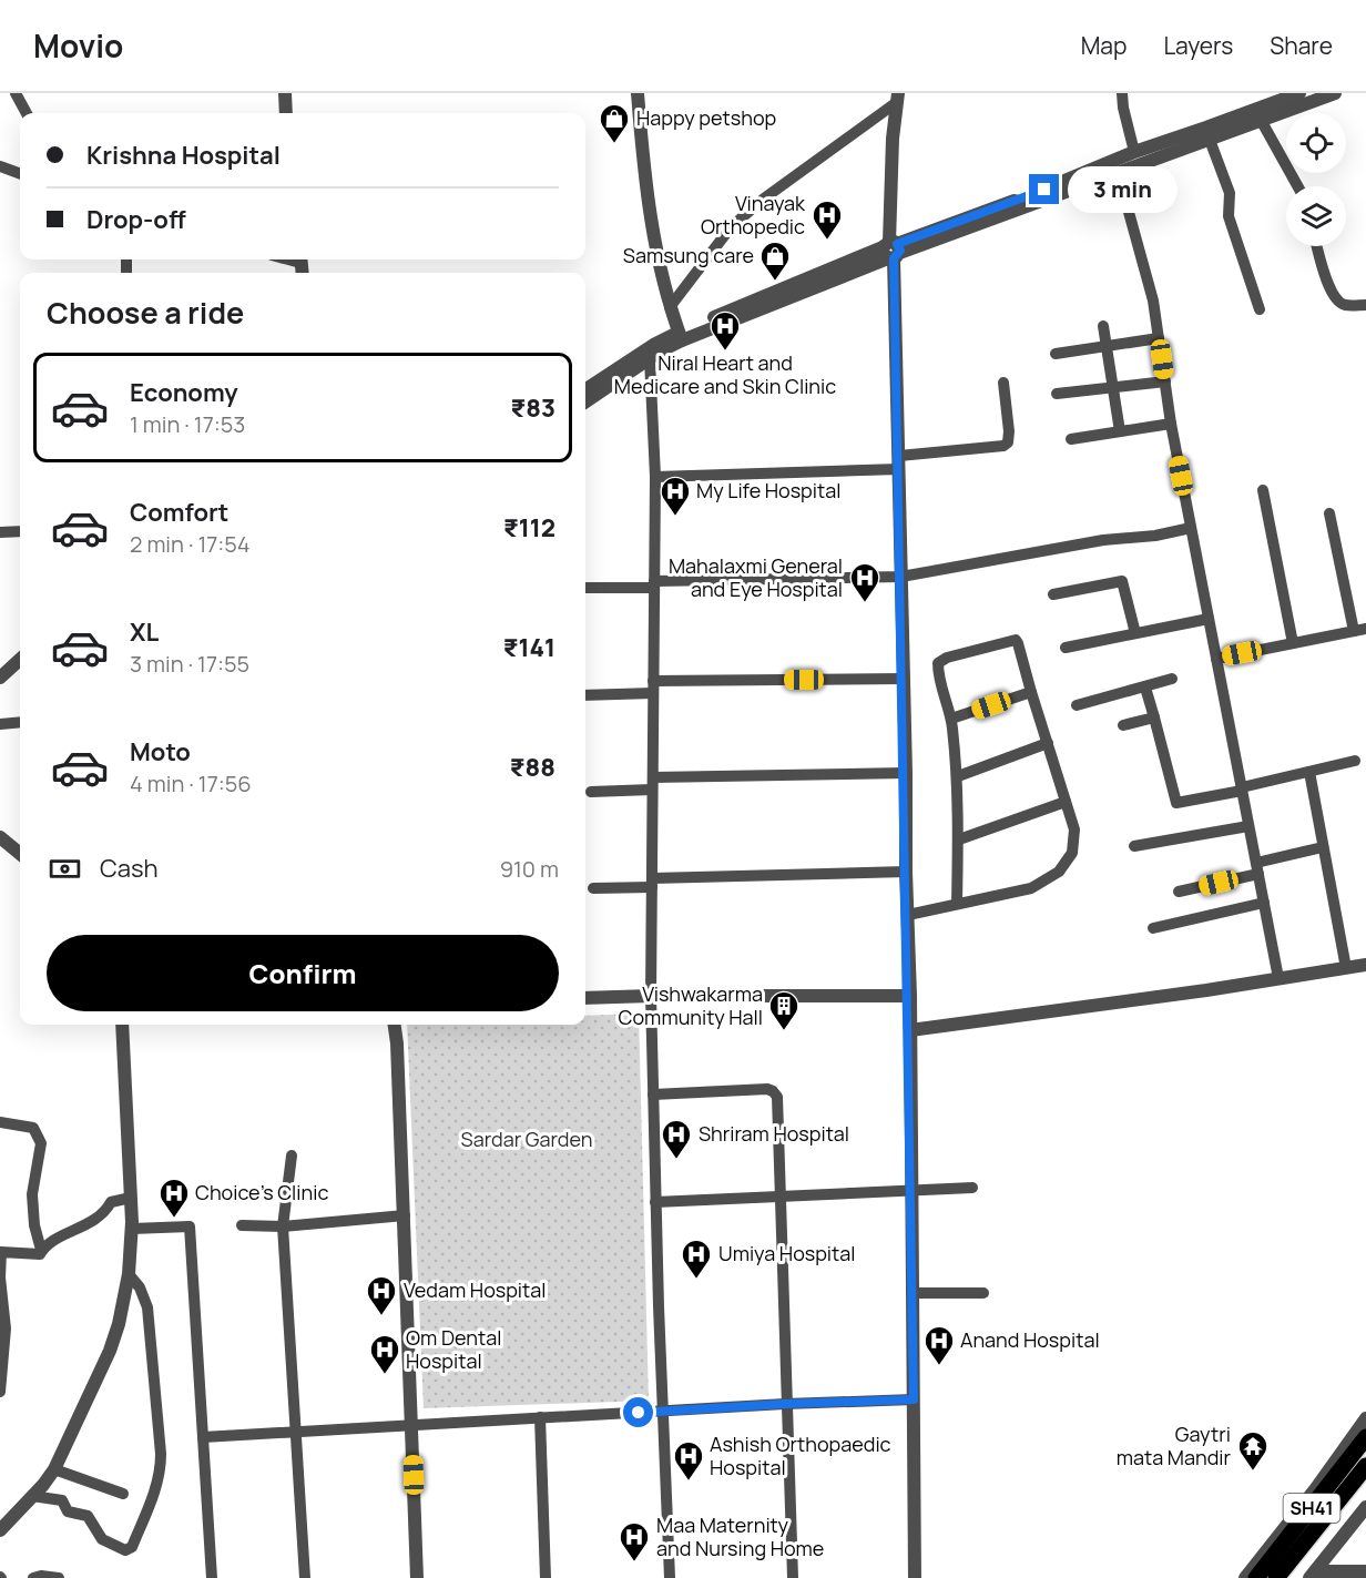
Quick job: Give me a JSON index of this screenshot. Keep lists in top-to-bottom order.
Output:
{
  "streets": {
    "main road": ["SH41"]
  },
  "parks": ["Sardar Garden"],
  "places": {
    "shop": ["Happy petshop", "Samsung care"],
    "hospital": [
      "Vinayak Orthopedic",
      "Niral Heart and Medicare and Skin Clinic",
      "My Life Hospital",
      "Mahalaxmi General and Eye Hospital",
      "Shriram Hospital",
      "Choice's Clinic",
      "Umiya Hospital",
      "Vedam Hospital",
      "Anand Hospital",
      "Om Dental Hospital",
      "Ashish Orthopaedic Hospital",
      "Maa Maternity and Nursing Home"
    ],
    "building": ["Vishwakarma Community Hall"],
    "temple": ["Gaytri mata Mandir"]
  },
  "page": {
    "header": "Movio",
    "nav": ["Map", "Layers", "Share"],
    "banner": ["Krishna Hospital", "Drop-off"],
    "bubble": "3 min",
    "heading": "Choose a ride",
    "list": [
      {
        "name": "Economy",
        "note": "1 min · 17:53",
        "value": "₹83"
      },
      {
        "name": "Comfort",
        "note": "2 min · 17:54",
        "value": "₹112"
      },
      {
        "name": "XL",
        "note": "3 min · 17:55",
        "value": "₹141"
      },
      {
        "name": "Moto",
        "note": "4 min · 17:56",
        "value": "₹88"
      }
    ],
    "pay": ["Cash", "910 m"],
    "buttons": "Confirm"
  }
}
